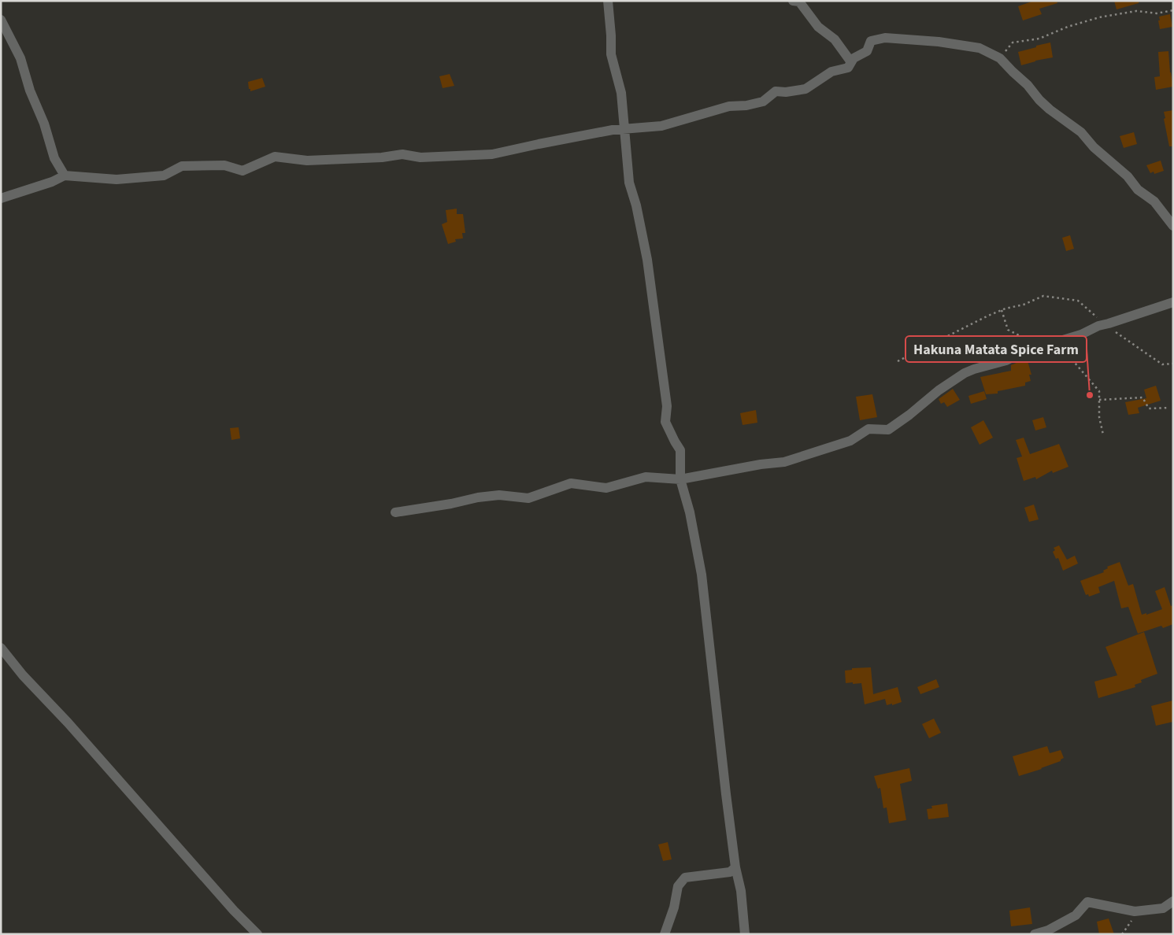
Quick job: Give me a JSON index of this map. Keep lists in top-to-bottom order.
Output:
{
  "places": ["Hakuna Matata Spice Farm"]
}
